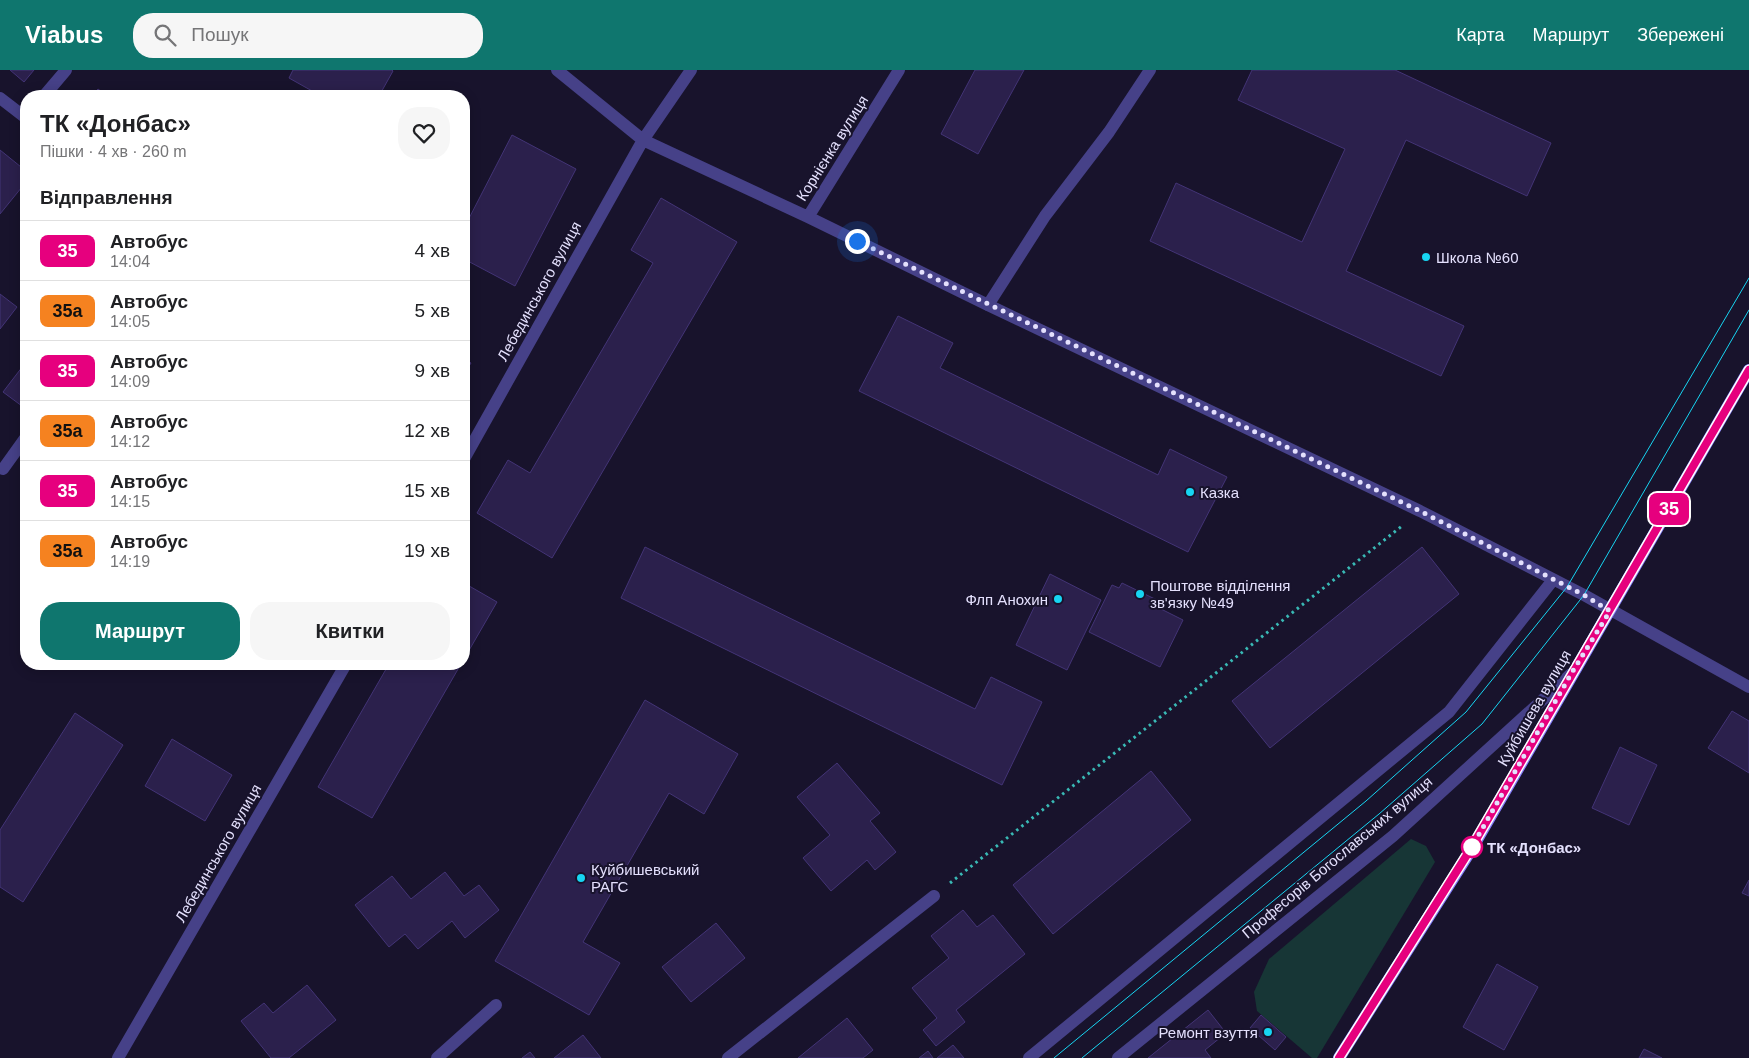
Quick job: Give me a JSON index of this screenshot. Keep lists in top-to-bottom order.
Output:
{
  "streets": {
    "main road": ["Куйбишева вулиця"],
    "street": ["Корнієнка вулиця", "Лебединського вулиця", "Професорів Богославських вулиця"]
  },
  "crossings": [
    ["Куйбишева вулиця", "Професорів Богославських вулиця"]
  ],
  "places": [
    "Школа №60",
    "Казка",
    "Поштове відділення зв'язку №49",
    "Флп Анохин",
    "ТК «Донбас»",
    "Куйбишевський РАГС",
    "Ремонт взуття"
  ],
  "lines": ["bus line 35"],
  "page": {
    "header": "Viabus",
    "search": "Пошук",
    "nav": ["Карта", "Маршрут", "Збережені"],
    "on_map": "35",
    "heading": [
      ["ТК «Донбас»", "Пішки · 4 хв · 260 m"],
      "Відправлення"
    ],
    "list": [
      {
        "mark": "35",
        "name": "Автобус",
        "note": "14:04",
        "value": "4 хв"
      },
      {
        "mark": "35а",
        "name": "Автобус",
        "note": "14:05",
        "value": "5 хв"
      },
      {
        "mark": "35",
        "name": "Автобус",
        "note": "14:09",
        "value": "9 хв"
      },
      {
        "mark": "35а",
        "name": "Автобус",
        "note": "14:12",
        "value": "12 хв"
      },
      {
        "mark": "35",
        "name": "Автобус",
        "note": "14:15",
        "value": "15 хв"
      },
      {
        "mark": "35а",
        "name": "Автобус",
        "note": "14:19",
        "value": "19 хв"
      }
    ],
    "buttons": ["Маршрут", "Квитки"]
  }
}
